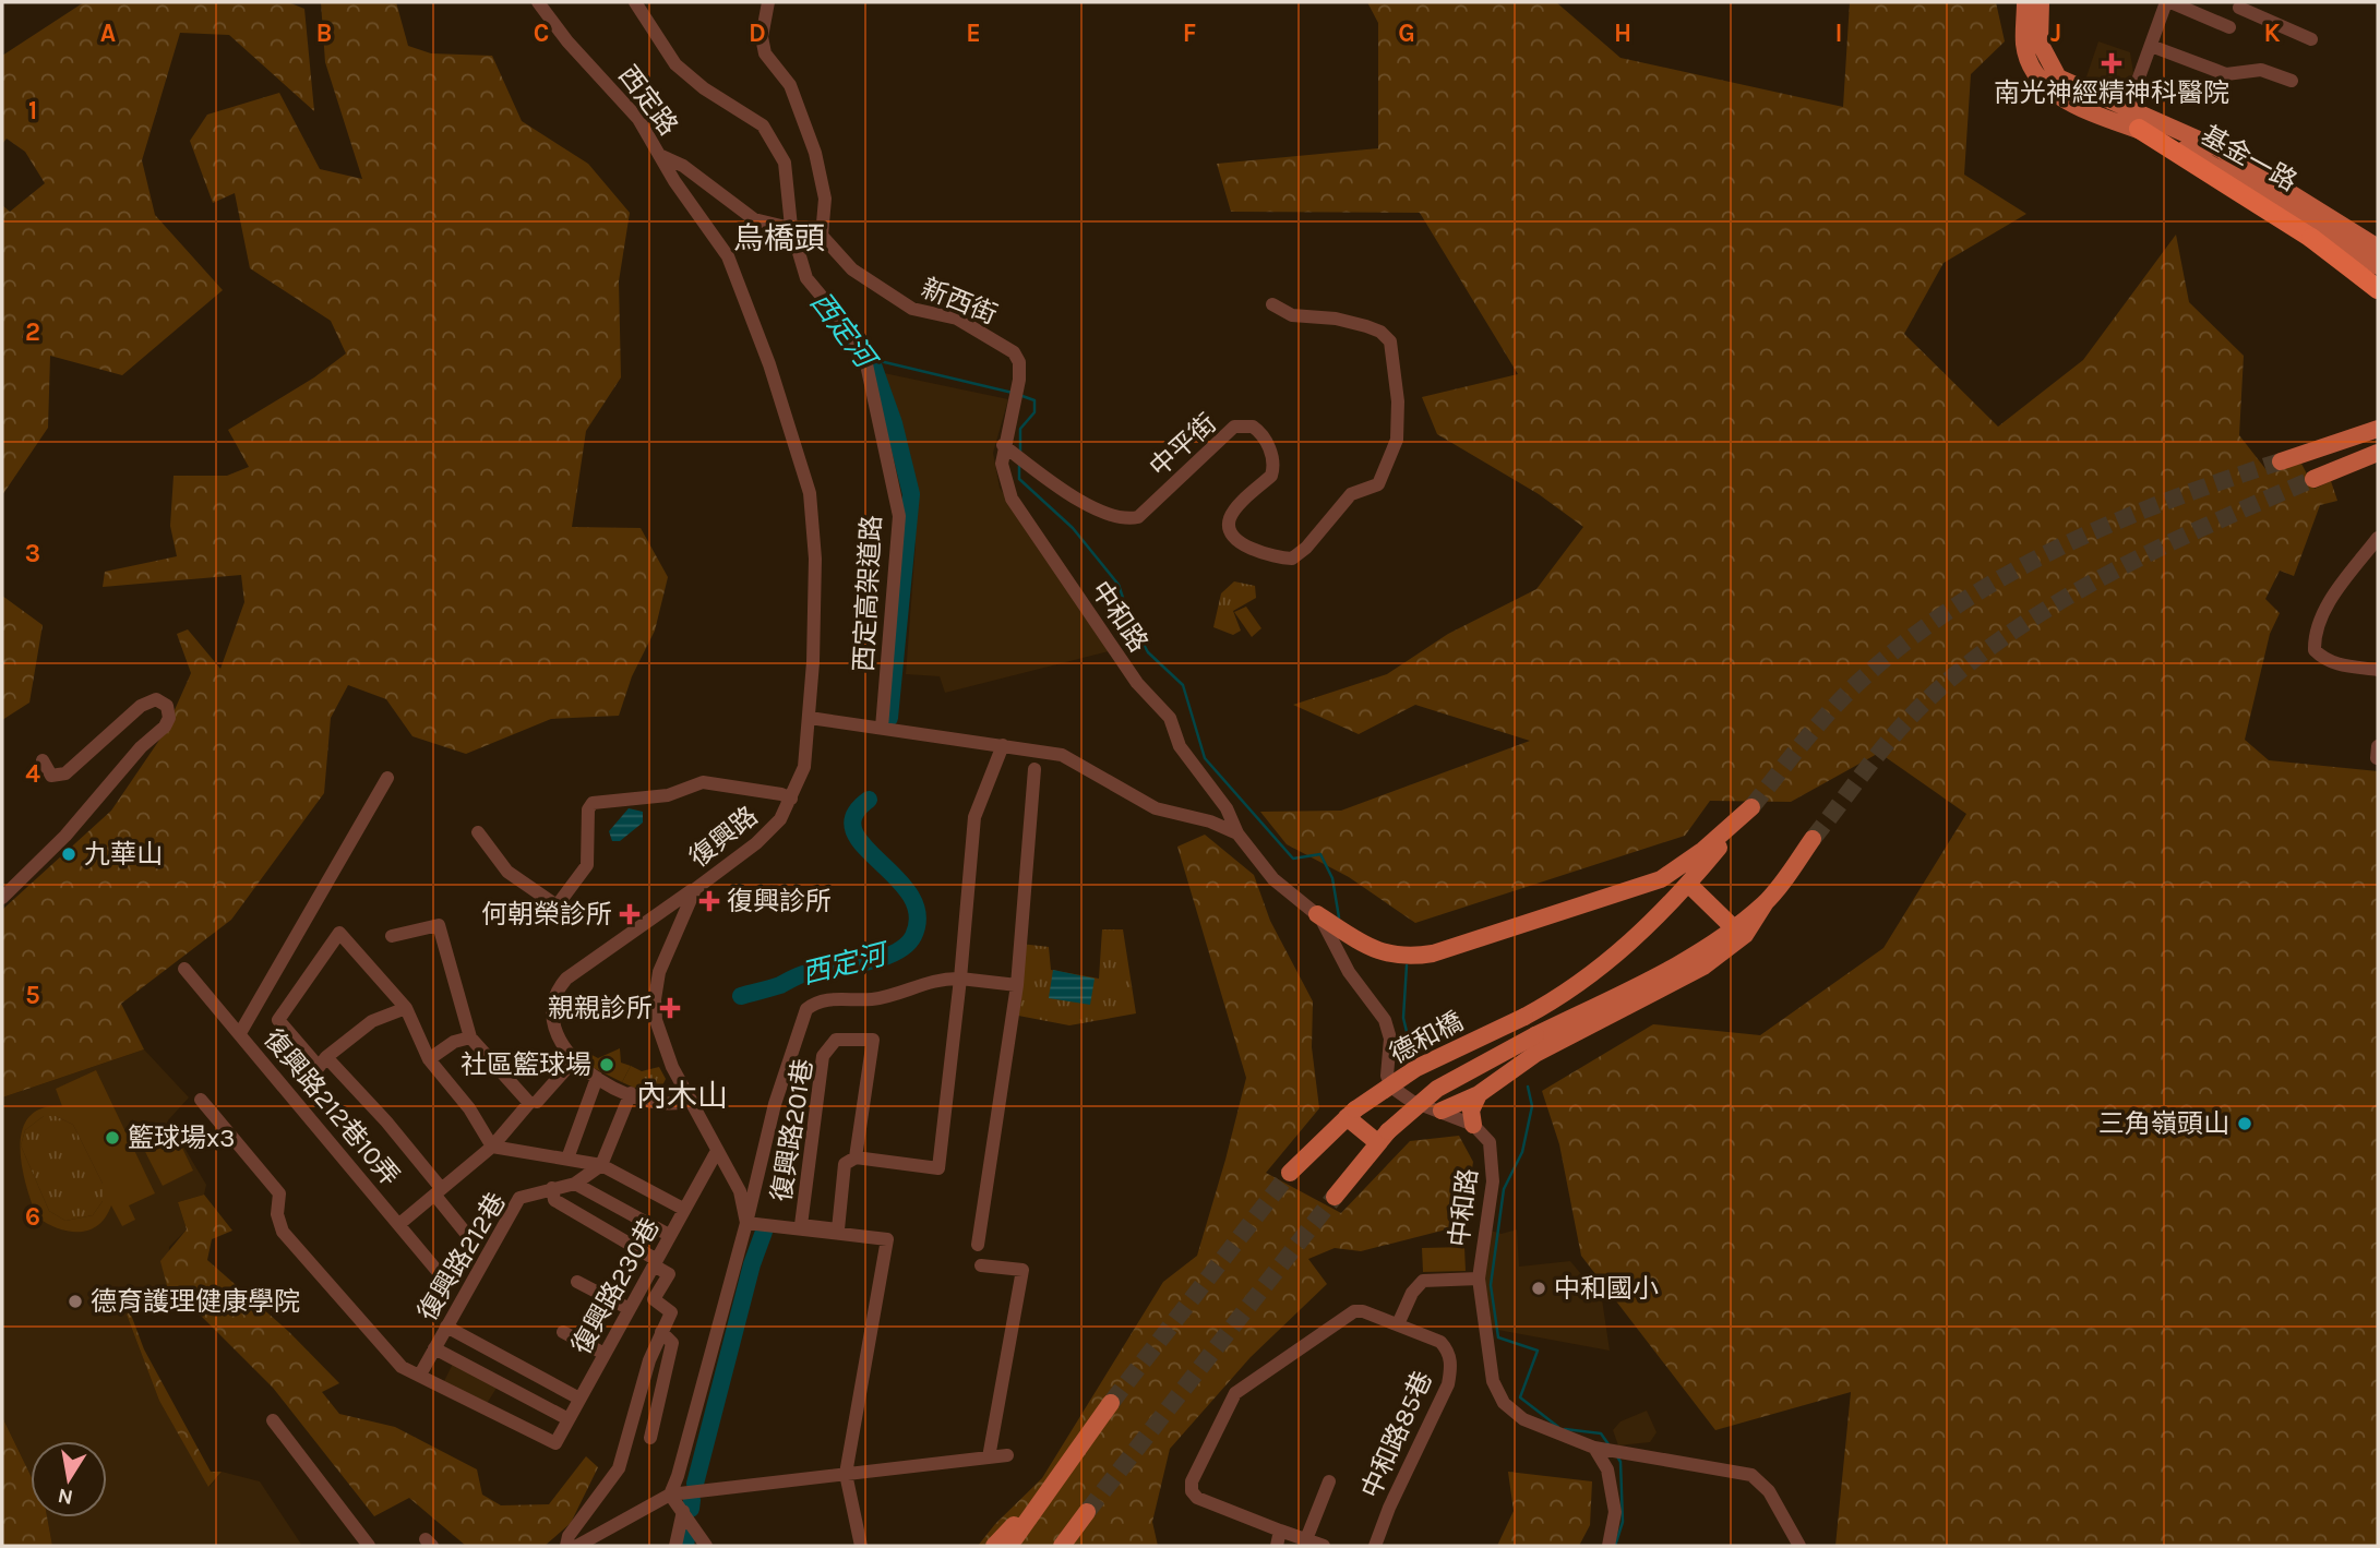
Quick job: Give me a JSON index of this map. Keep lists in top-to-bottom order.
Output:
{
  "streets": {
    "main road": ["基金一路", "德和橋"],
    "street": [
      "西定路",
      "新西街",
      "中平街",
      "西定高架道路",
      "中和路",
      "復興路",
      "復興路212巷10弄",
      "復興路201巷",
      "復興路212巷",
      "復興路230巷",
      "中和路85巷"
    ]
  },
  "crossings": [
    ["西定路", "新西街"],
    ["西定路", "西定高架道路"],
    ["西定路", "復興路"],
    ["新西街", "西定高架道路"],
    ["新西街", "中和路"],
    ["中平街", "中和路"],
    ["西定高架道路", "中和路"],
    ["中和路", "復興路"],
    ["復興路", "復興路201巷"],
    ["復興路", "復興路230巷"],
    ["復興路212巷", "復興路230巷"]
  ],
  "districts": ["烏橋頭", "內木山"],
  "water": ["西定河"],
  "places": {
    "health": [
      "南光神經精神科醫院",
      "復興診所",
      "何朝榮診所",
      "親親診所"
    ],
    "other": [
      "九華山",
      "社區籃球場",
      "三角嶺頭山",
      "籃球場x3",
      "中和國小",
      "德育護理健康學院"
    ]
  },
  "north": "bottom",
  "grid": {
    "columns": [
      "A",
      "B",
      "C",
      "D",
      "E",
      "F",
      "G",
      "H",
      "I",
      "J",
      "K"
    ],
    "rows": [
      "1",
      "2",
      "3",
      "4",
      "5",
      "6"
    ]
  }
}
